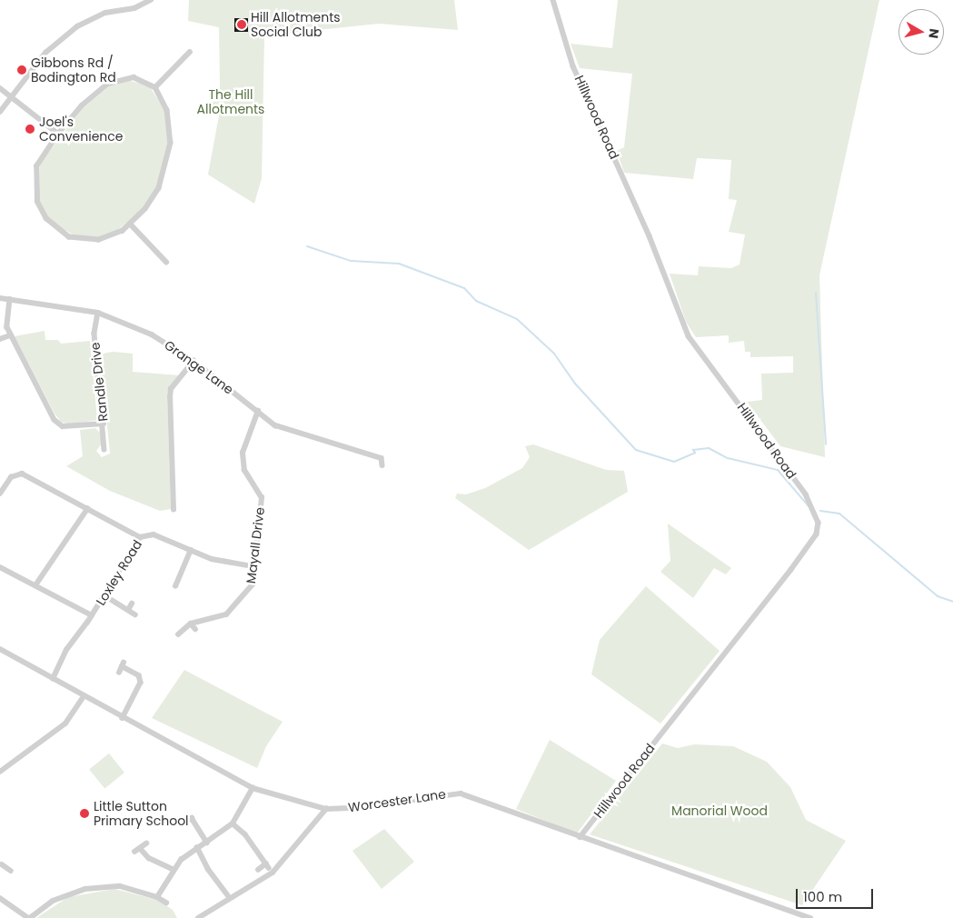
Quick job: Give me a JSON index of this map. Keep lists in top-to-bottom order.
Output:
{
  "streets": {
    "street": [
      "Hillwood Road",
      "Grange Lane",
      "Randle Drive",
      "Mayall Drive",
      "Loxley Road",
      "Worcester Lane"
    ]
  },
  "crossings": [
    ["Hillwood Road", "Worcester Lane"],
    ["Grange Lane", "Randle Drive"],
    ["Grange Lane", "Mayall Drive"],
    ["Mayall Drive", "Loxley Road"],
    ["Loxley Road", "Worcester Lane"]
  ],
  "parks": ["The Hill Allotments", "Manorial Wood"],
  "places": [
    "Hill Allotments Social Club",
    "Gibbons Rd / Bodington Rd",
    "Joel's Convenience",
    "Little Sutton Primary School"
  ],
  "scale_bar": "100 m",
  "north": "right"
}
